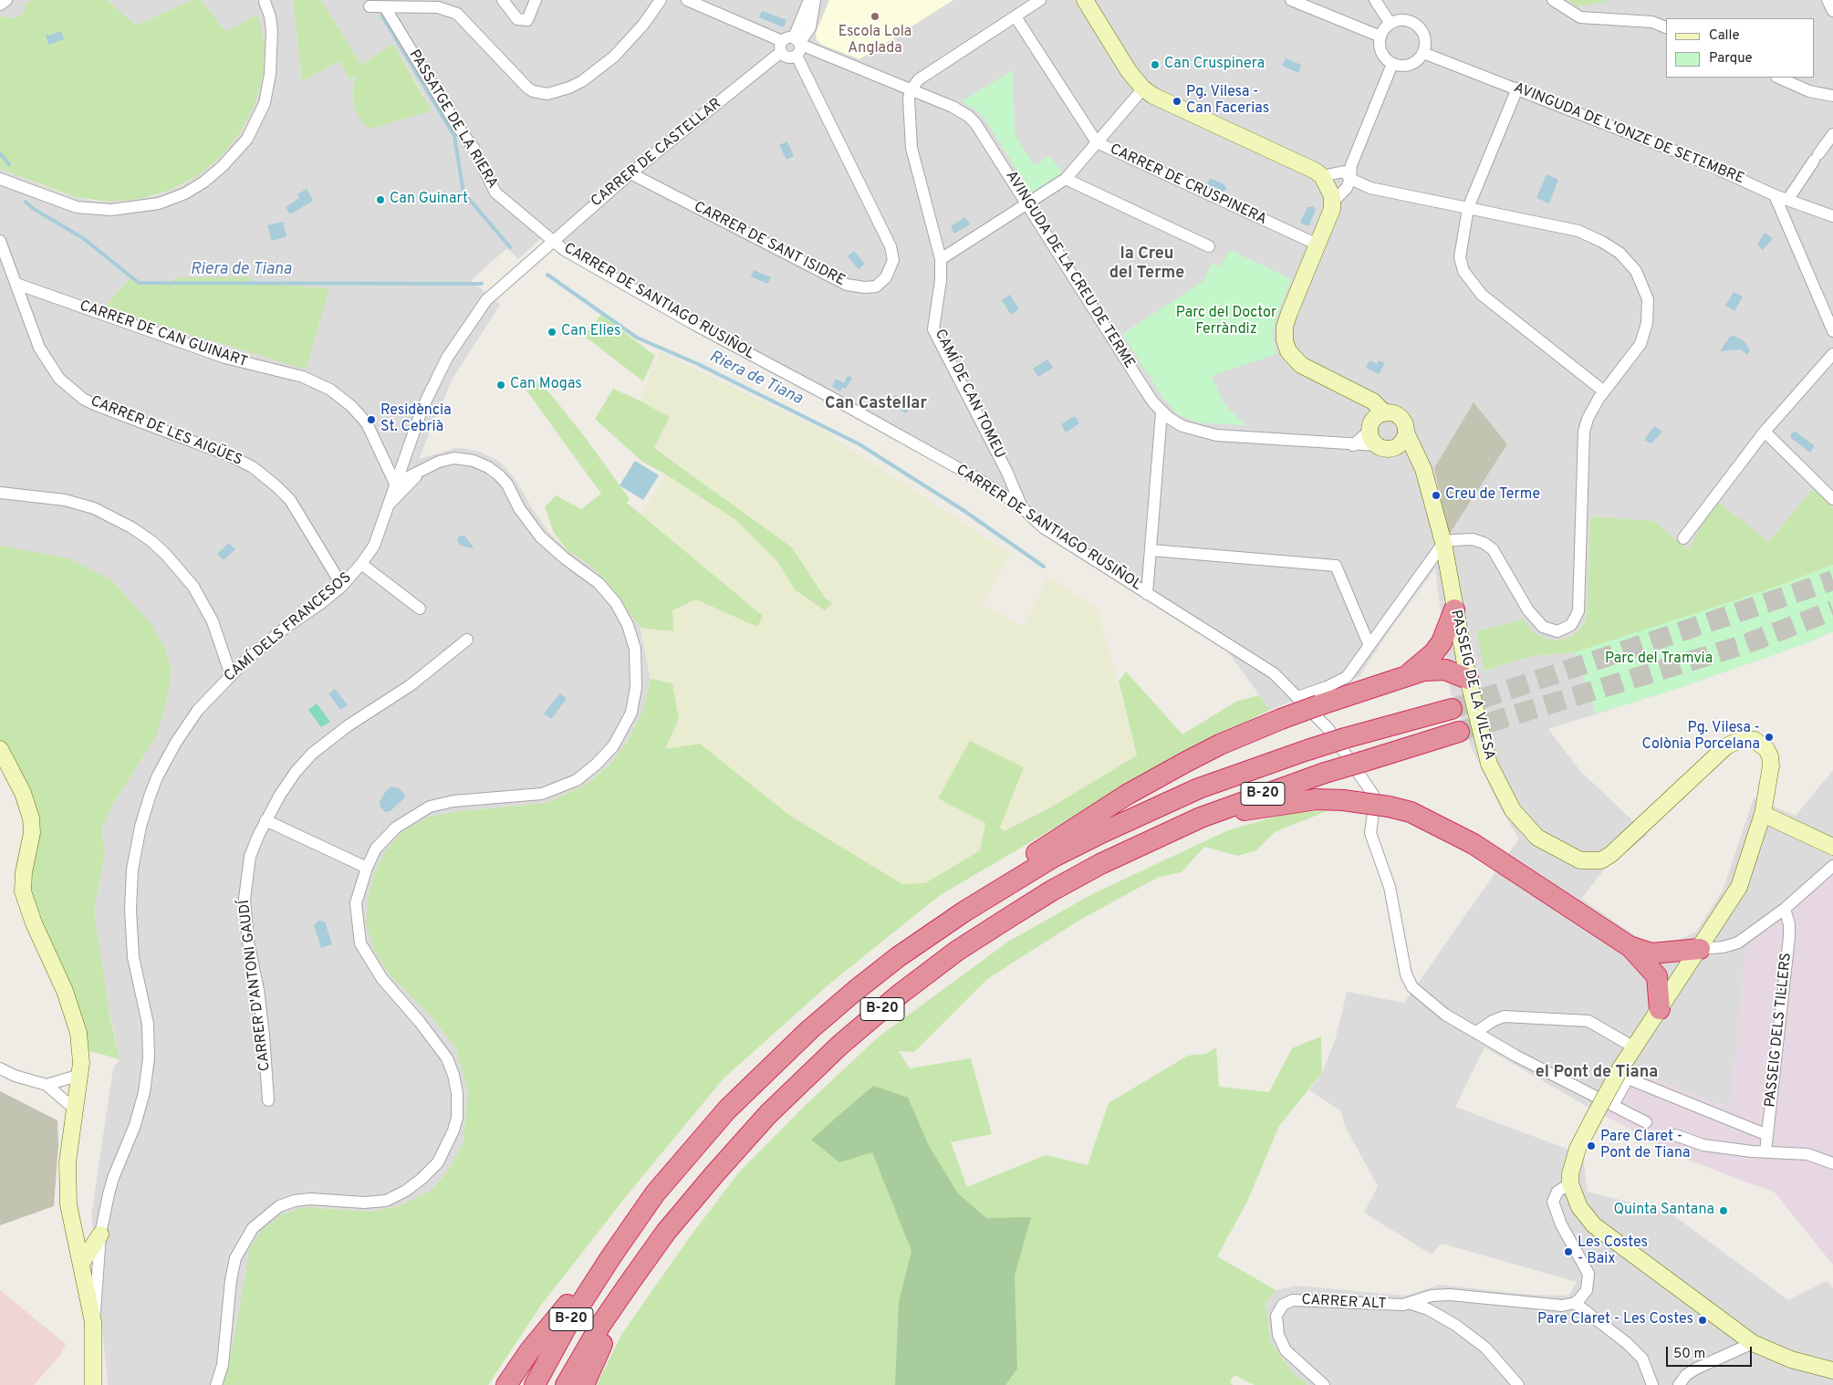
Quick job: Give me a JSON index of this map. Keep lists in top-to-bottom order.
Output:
{
  "streets": {
    "highway": ["B-20"],
    "street": [
      "PASSATGE DE LA RIERA",
      "AVINGUDA DE L'ONZE DE SETEMBRE",
      "CARRER DE CASTELLAR",
      "CARRER DE CRUSPINERA",
      "CARRER DE SANT ISIDRE",
      "AVINGUDA DE LA CREU DE TERME",
      "CARRER DE SANTIAGO RUSIÑOL",
      "CARRER DE CAN GUINART",
      "CAMÍ DE CAN TOMEU",
      "CARRER DE LES AIGÜES",
      "CAMÍ DELS FRANCESOS",
      "PASSEIG DE LA VILESA",
      "CARRER D'ANTONI GAUDÍ",
      "PASSEIG DELS TIL·LERS",
      "CARRER ALT"
    ]
  },
  "crossings": [
    ["PASSATGE DE LA RIERA", "CARRER DE CASTELLAR"],
    ["PASSATGE DE LA RIERA", "CARRER DE SANTIAGO RUSIÑOL"],
    ["CARRER DE CASTELLAR", "CARRER DE SANT ISIDRE"],
    ["CARRER DE CASTELLAR", "AVINGUDA DE LA CREU DE TERME"],
    ["CARRER DE CASTELLAR", "CARRER DE SANTIAGO RUSIÑOL"],
    ["CARRER DE CASTELLAR", "CAMÍ DELS FRANCESOS"],
    ["CARRER DE SANT ISIDRE", "AVINGUDA DE LA CREU DE TERME"],
    ["AVINGUDA DE LA CREU DE TERME", "CAMÍ DE CAN TOMEU"],
    ["AVINGUDA DE LA CREU DE TERME", "PASSEIG DE LA VILESA"],
    ["CARRER DE SANTIAGO RUSIÑOL", "CAMÍ DE CAN TOMEU"],
    ["CARRER DE CAN GUINART", "CARRER DE LES AIGÜES"],
    ["CARRER DE CAN GUINART", "CAMÍ DELS FRANCESOS"],
    ["CARRER DE LES AIGÜES", "CAMÍ DELS FRANCESOS"],
    ["PASSEIG DE LA VILESA", "B-20"]
  ],
  "districts": ["la Creu del Terme", "Can Castellar", "el Pont de Tiana"],
  "water": ["Riera de Tiana"],
  "parks": ["Parc del Doctor Ferràndiz", "Parc del Tramvia"],
  "places": [
    "Escola Lola Anglada",
    "Can Cruspinera",
    "Pg. Vilesa - Can Facerias",
    "Can Guinart",
    "Can Elies",
    "Can Mogas",
    "Residència St. Cebrià",
    "Creu de Terme",
    "Pg. Vilesa - Colònia Porcelana",
    "Pare Claret - Pont de Tiana",
    "Quinta Santana",
    "Les Costes - Baix",
    "Pare Claret - Les Costes"
  ],
  "legend": ["Calle", "Parque"],
  "scale_bar": "50 m"
}
